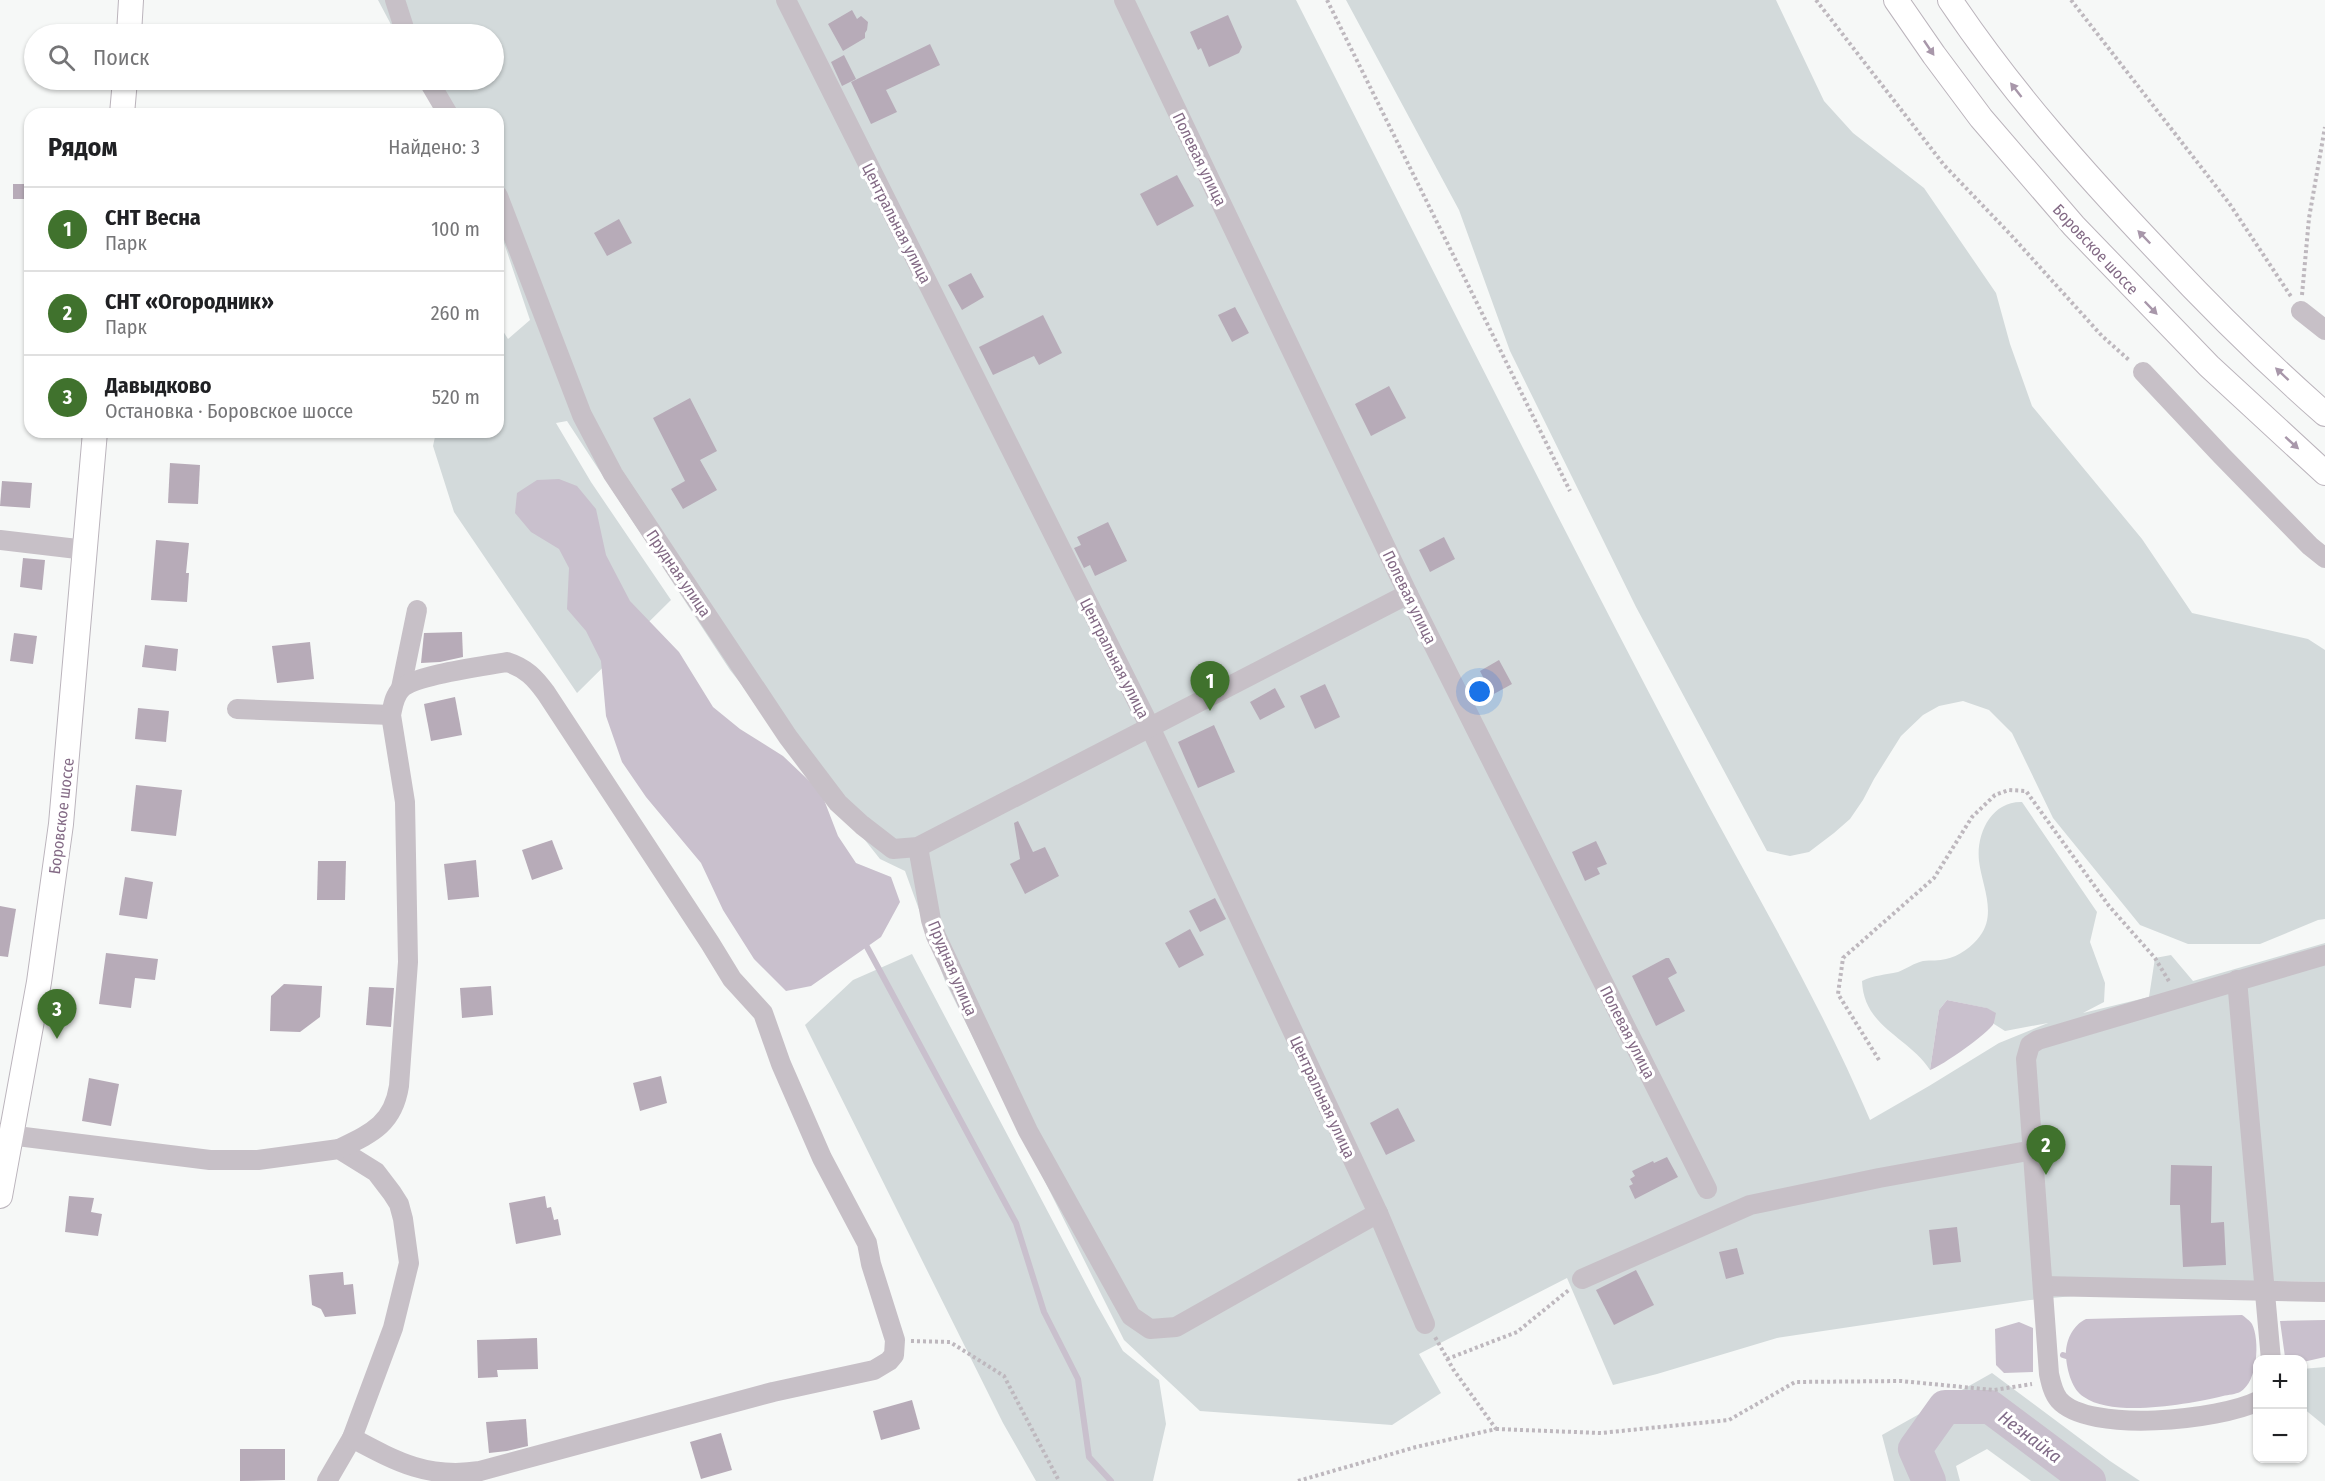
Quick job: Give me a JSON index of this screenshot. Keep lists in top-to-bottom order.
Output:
{
  "streets": {
    "main road": ["Боровское шоссе"],
    "street": ["Полевая улица", "Центральная улица", "Прудная улица"]
  },
  "crossings": [
    ["Центральная улица", "Прудная улица"]
  ],
  "water": ["Незнайка"],
  "page": {
    "search": "Поиск",
    "heading": ["Рядом", "Найдено: 3"],
    "list": [
      {
        "mark": "1",
        "name": "СНТ Весна",
        "note": "Парк",
        "value": "100 m"
      },
      {
        "mark": "2",
        "name": "СНТ «Огородник»",
        "note": "Парк",
        "value": "260 m"
      },
      {
        "mark": "3",
        "name": "Давыдково",
        "note": "Остановка · Боровское шоссе",
        "value": "520 m"
      }
    ],
    "pins": ["1", "3", "2"],
    "map_buttons": ["+", "−"]
  }
}
